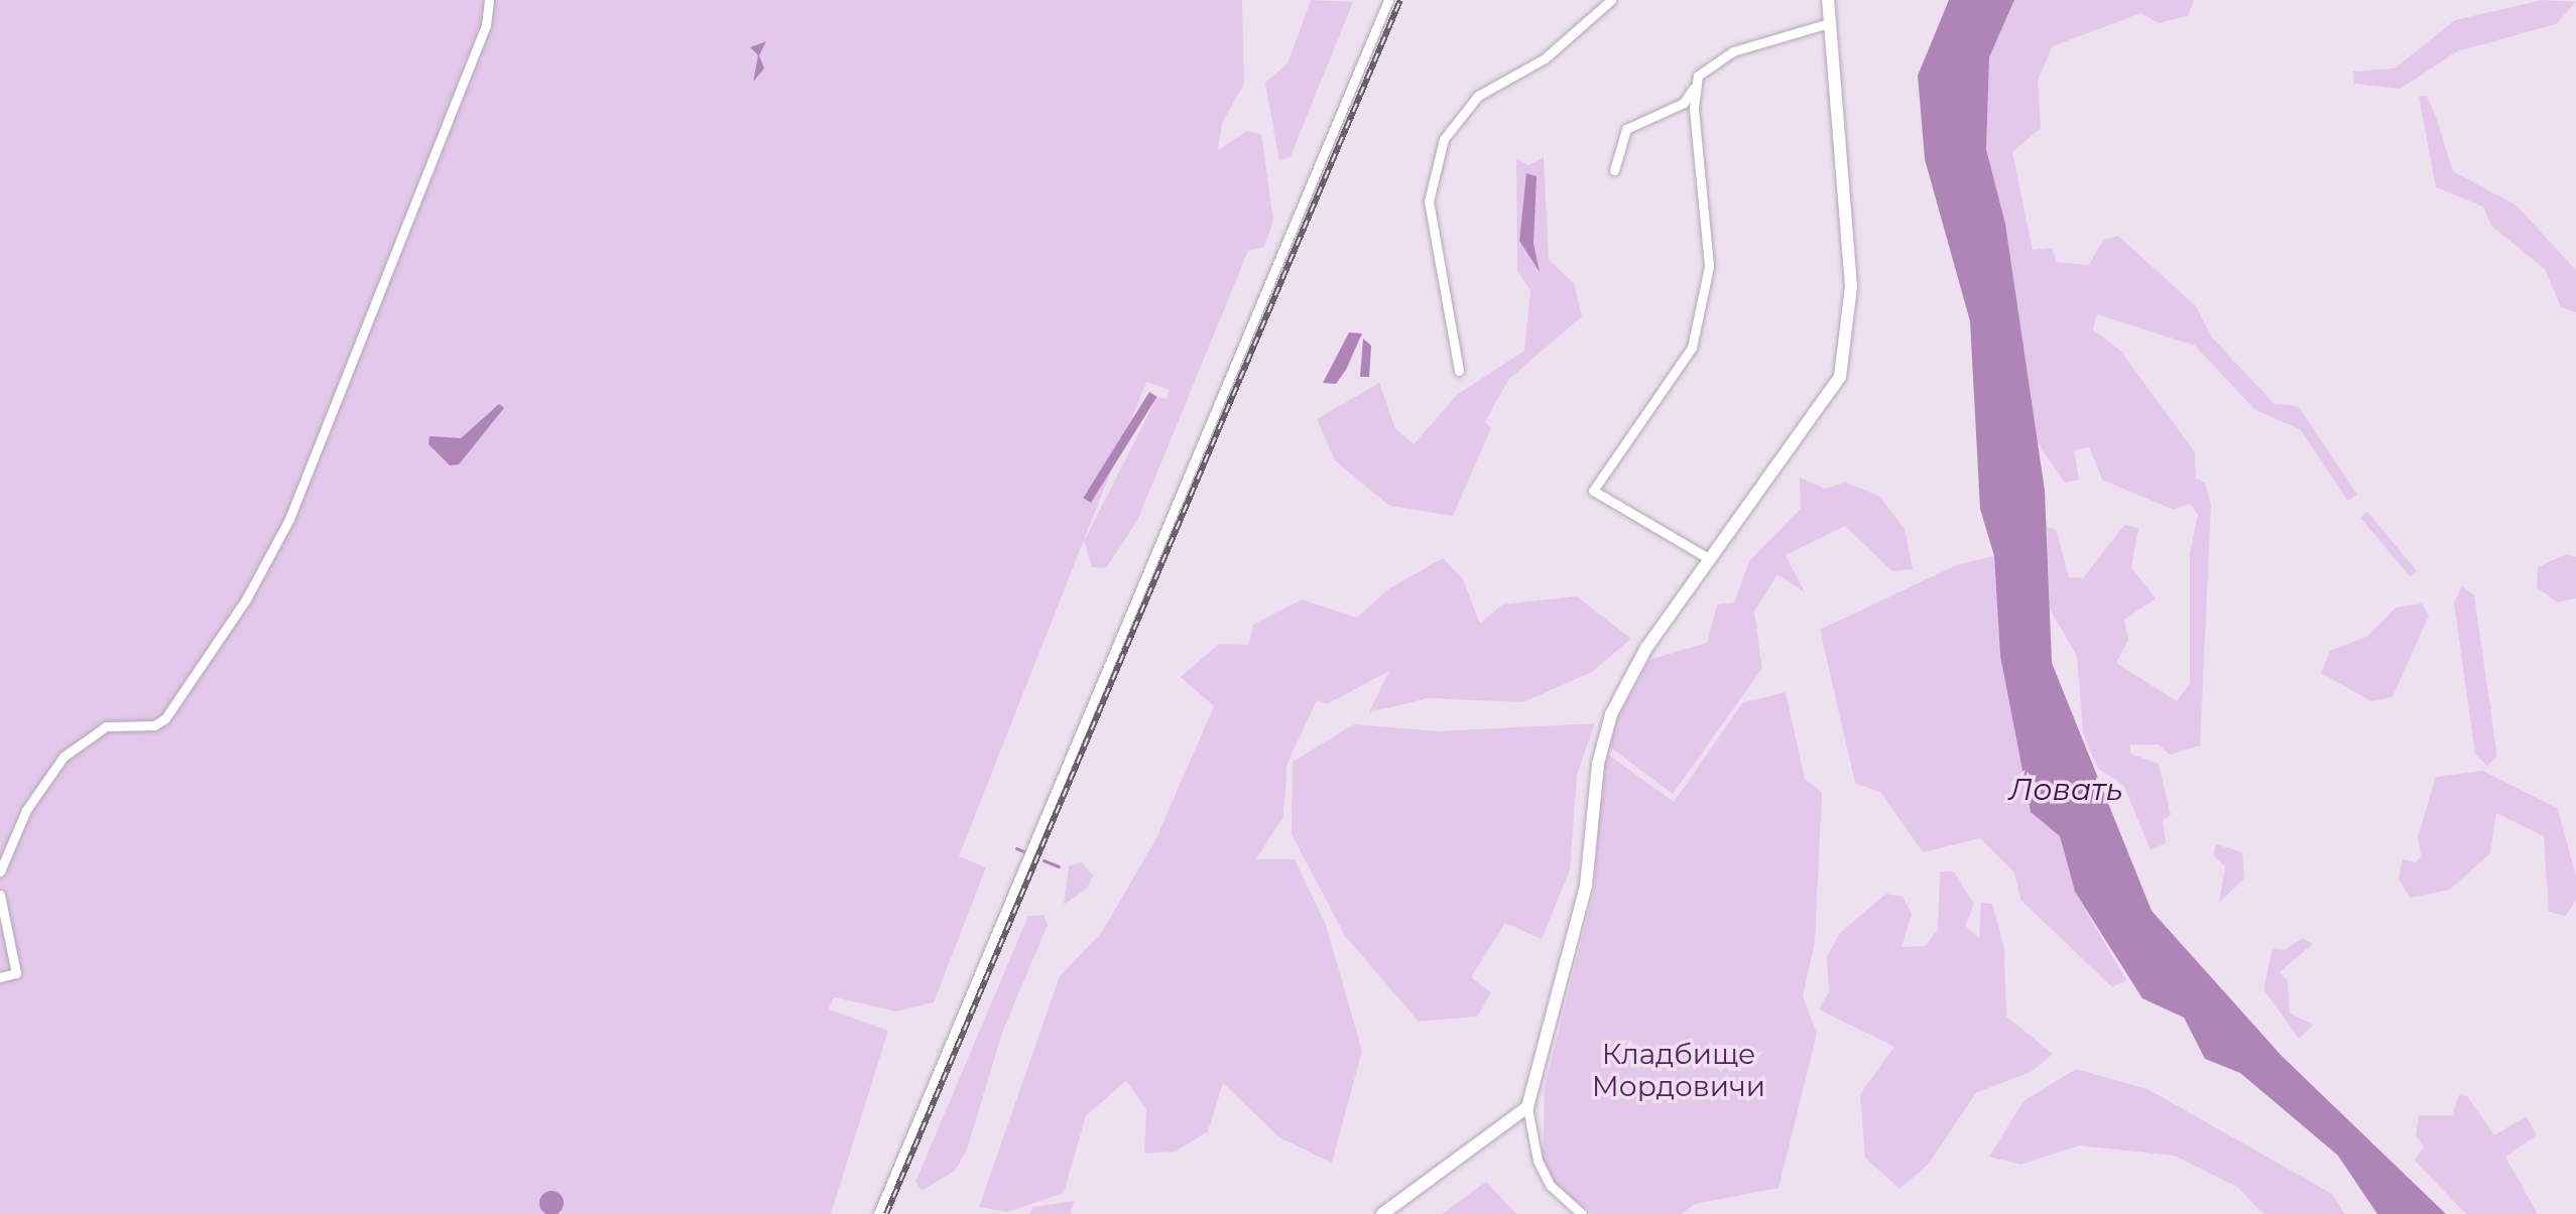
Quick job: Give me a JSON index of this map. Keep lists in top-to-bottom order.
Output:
{
  "water": ["Ловать"],
  "parks": ["Кладбище Мордовичи"]
}
